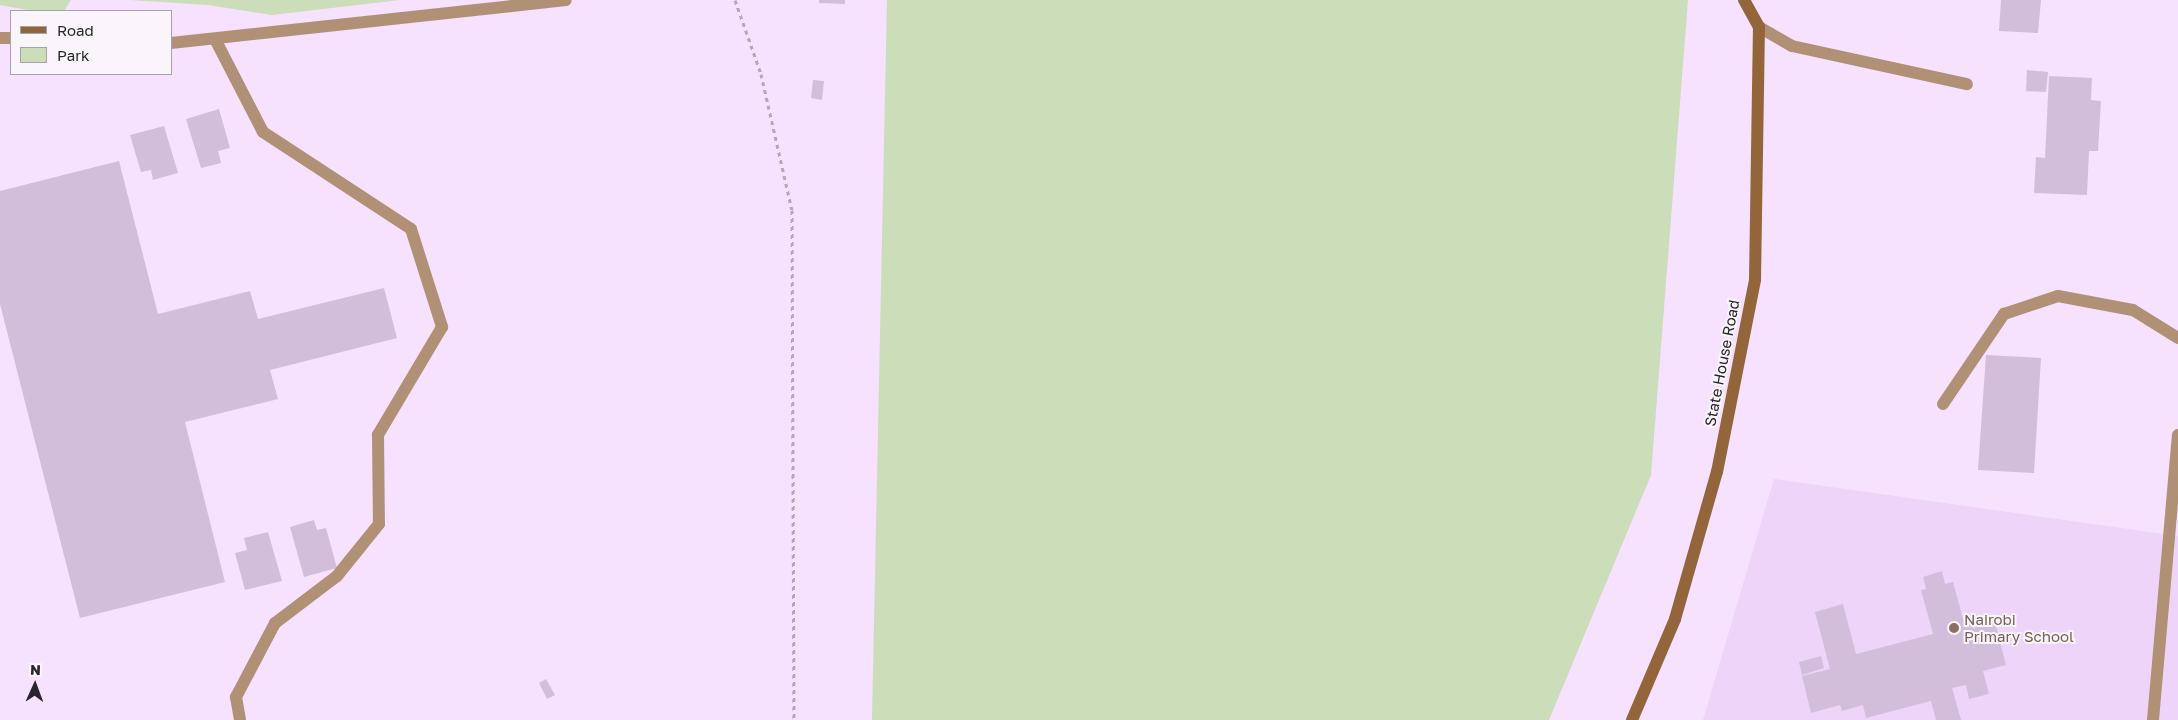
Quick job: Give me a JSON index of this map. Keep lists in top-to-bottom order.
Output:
{
  "streets": {
    "street": ["State House Road"]
  },
  "places": ["Nairobi Primary School"],
  "legend": ["Road", "Park"],
  "north": "top"
}
